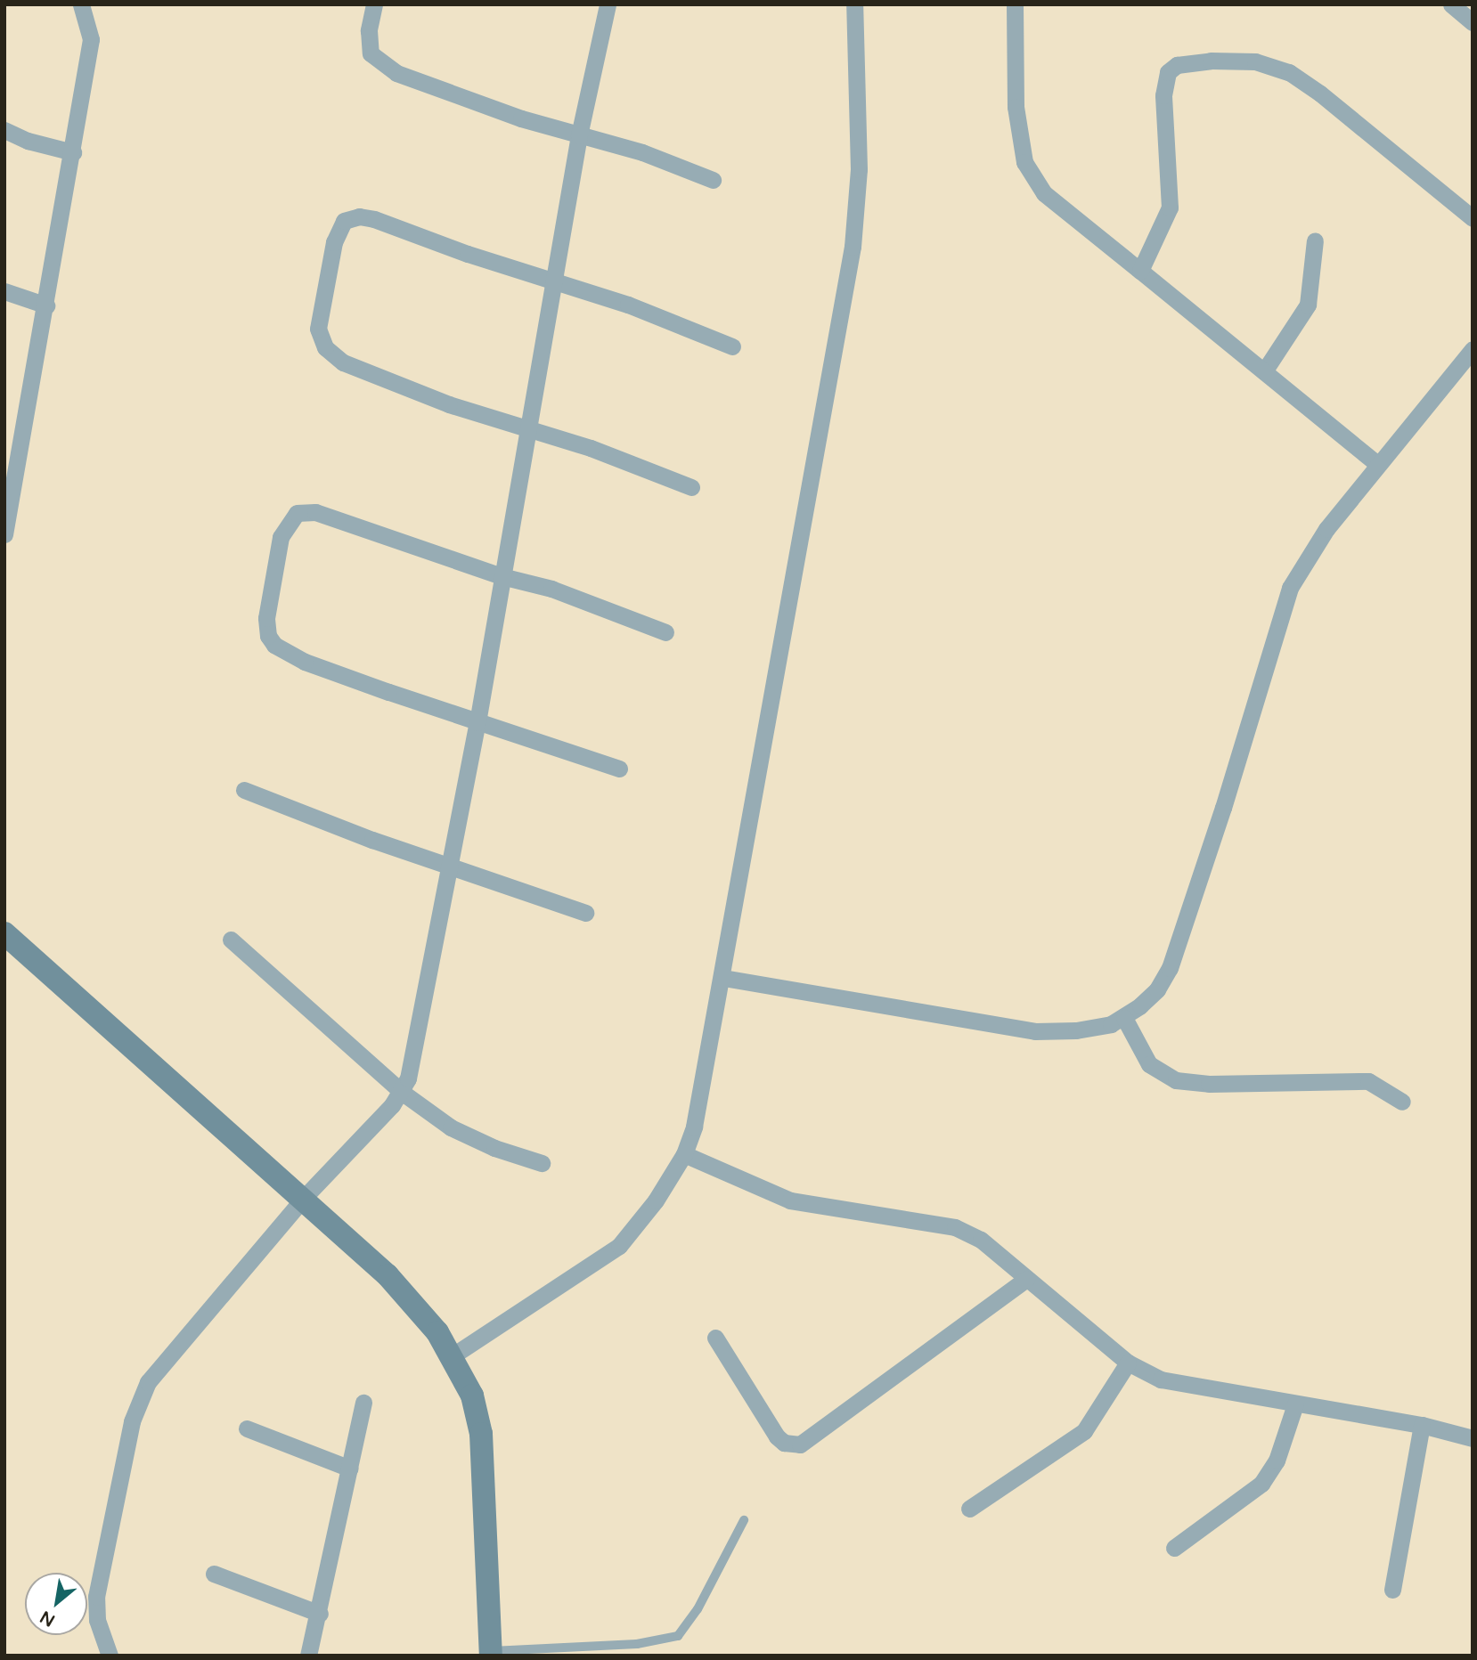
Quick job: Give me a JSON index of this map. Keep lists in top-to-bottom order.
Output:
{
  "north": "bottom left"
}
